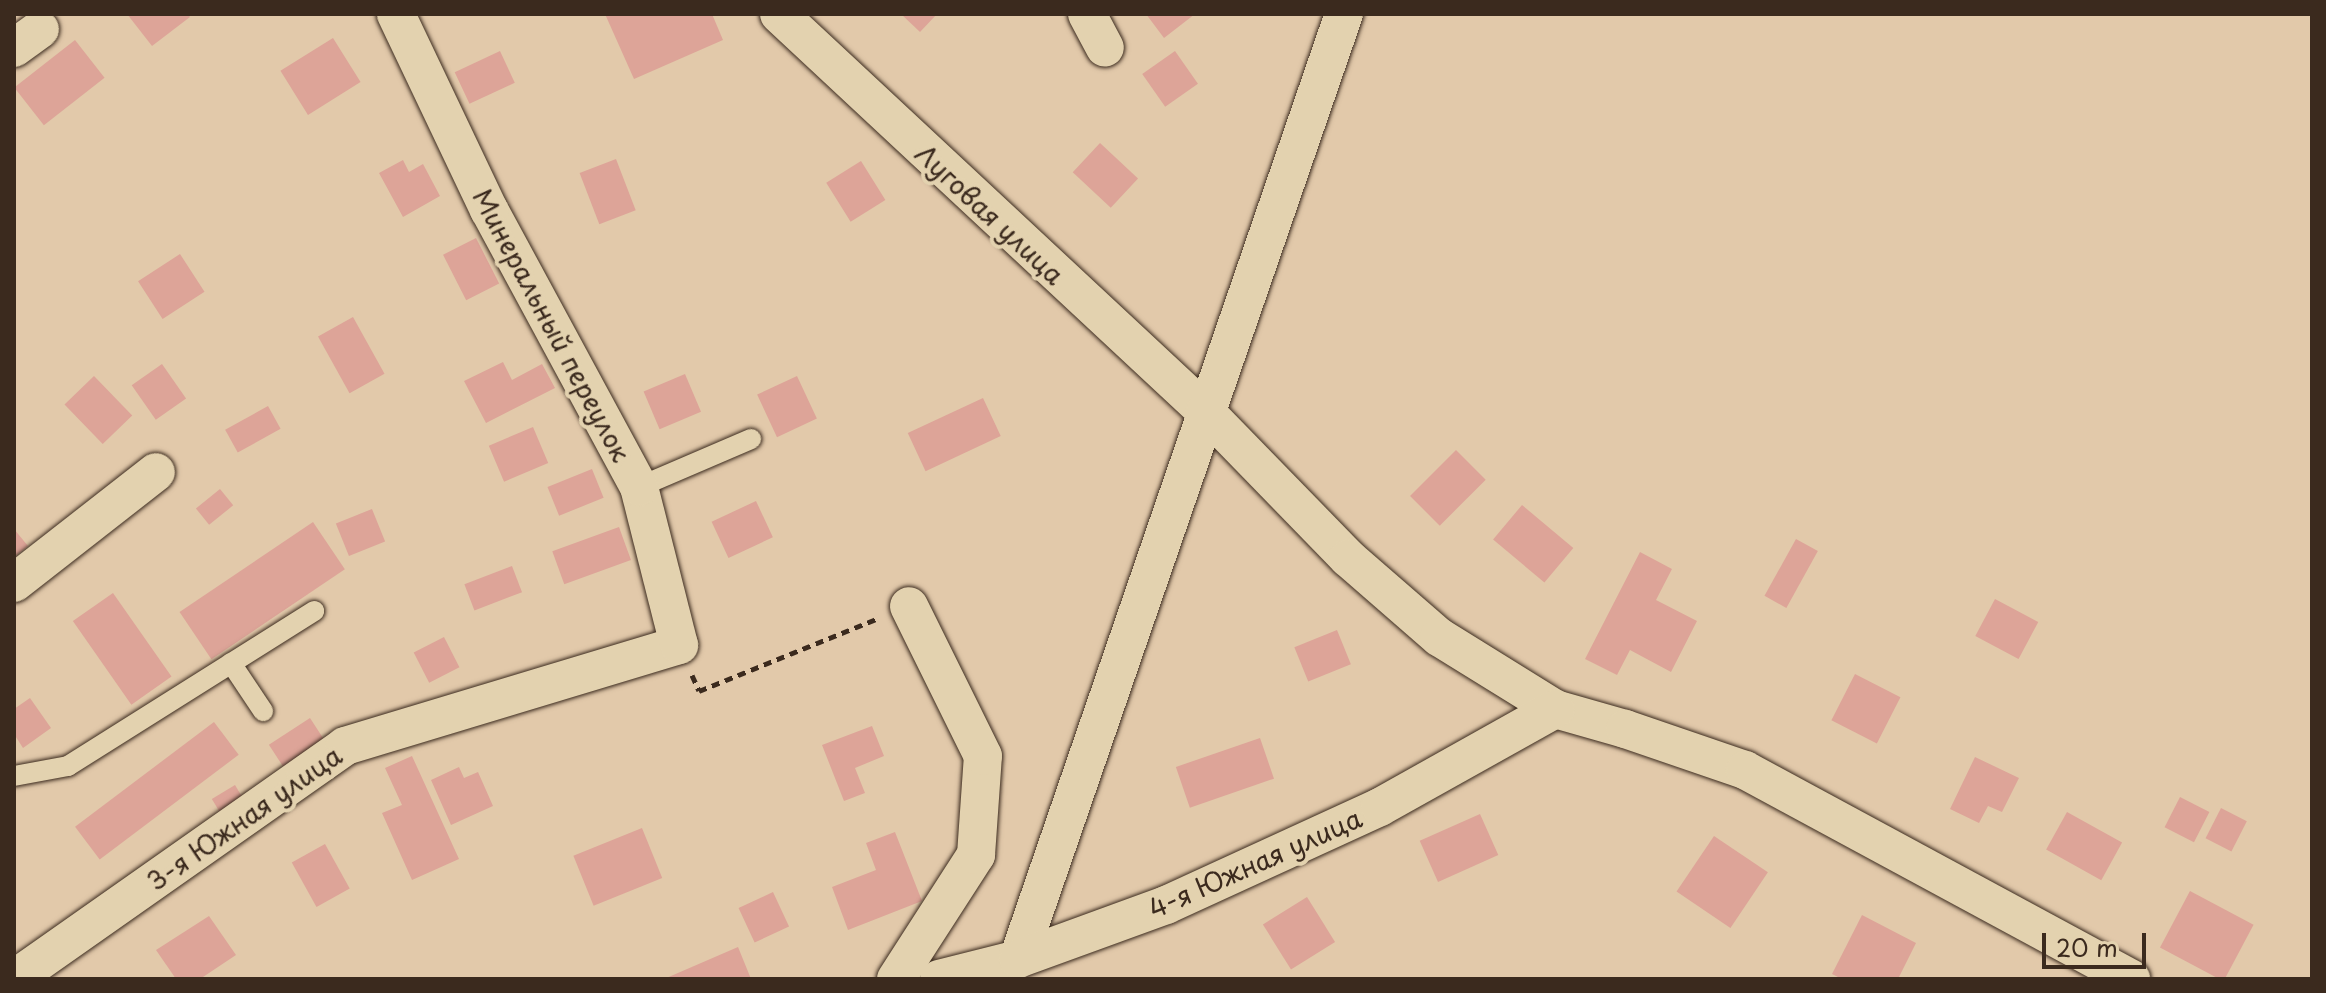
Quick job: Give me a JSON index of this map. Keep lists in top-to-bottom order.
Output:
{
  "streets": {
    "street": [
      "Луговая улица",
      "Минеральный переулок",
      "3-я Южная улица",
      "4-я Южная улица"
    ]
  },
  "crossings": [
    ["Луговая улица", "4-я Южная улица"],
    ["Минеральный переулок", "3-я Южная улица"]
  ],
  "scale_bar": "20 m"
}
